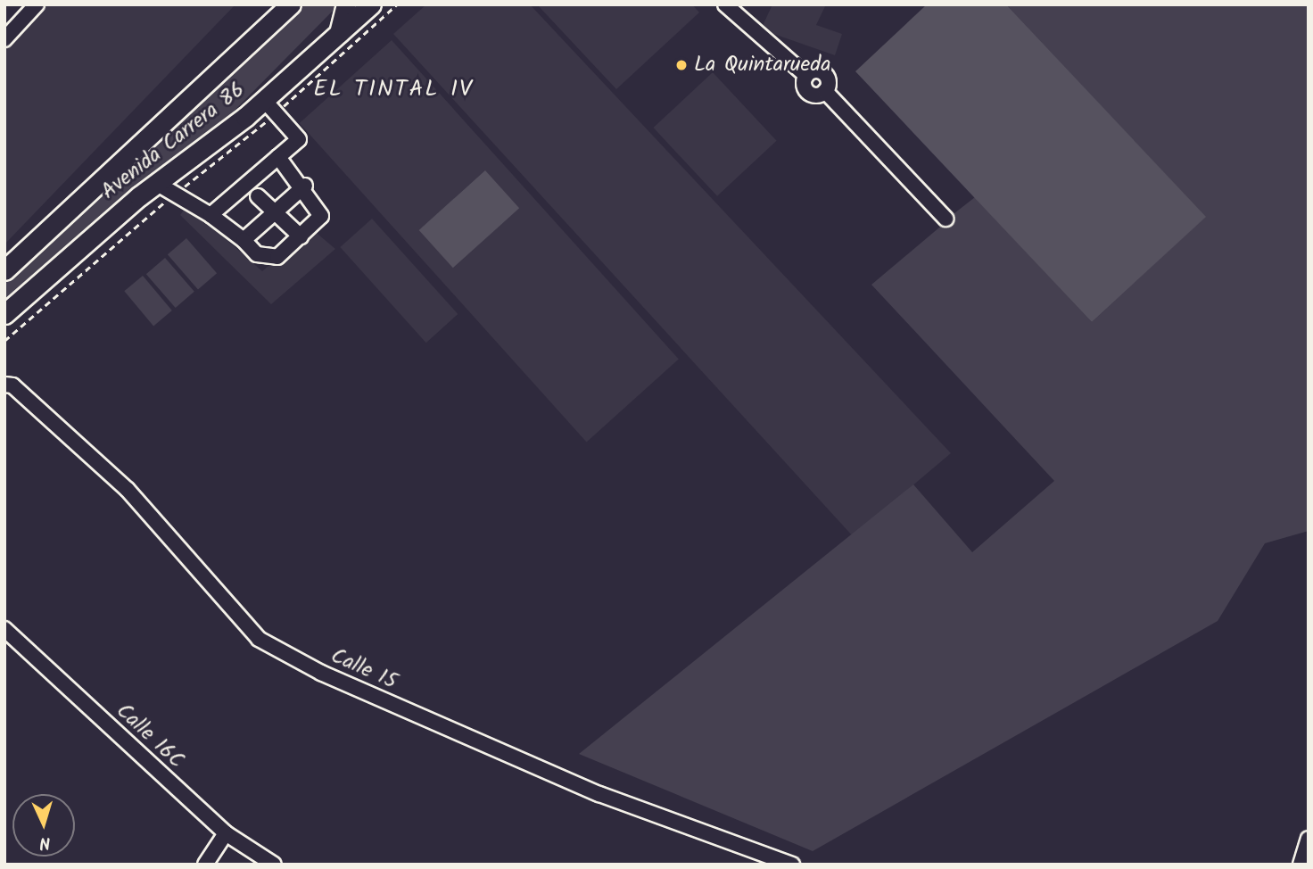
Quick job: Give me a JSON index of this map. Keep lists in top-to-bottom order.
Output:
{
  "streets": {
    "main road": ["Avenida Carrera 86"],
    "street": ["Calle 15", "Calle 16C"]
  },
  "districts": ["EL TINTAL IV"],
  "places": ["La Quintarueda"],
  "north": "bottom"
}
